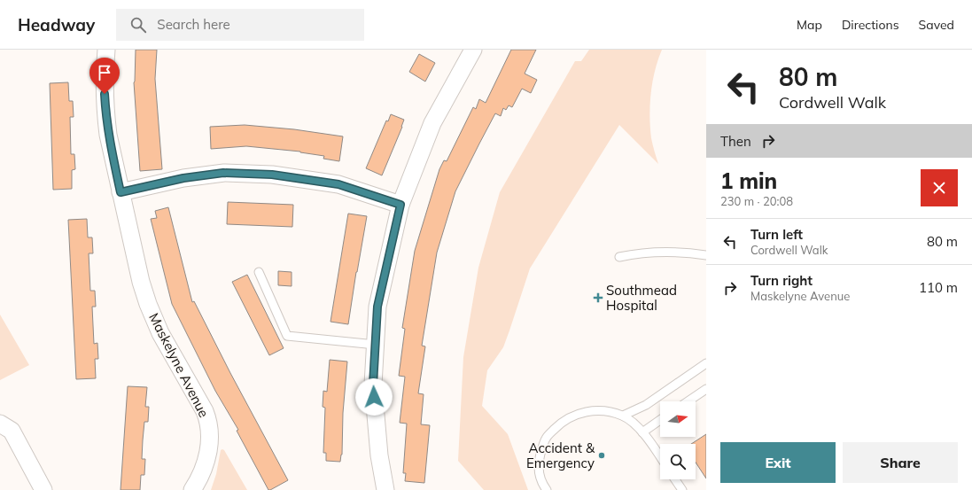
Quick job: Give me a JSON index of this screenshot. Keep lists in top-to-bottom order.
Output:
{
  "streets": {
    "street": ["Maskelyne Avenue"]
  },
  "places": {
    "health": ["Southmead Hospital"],
    "other": ["Accident & Emergency"]
  },
  "north": "right",
  "page": {
    "header": "Headway",
    "search": "Search here",
    "nav": ["Map", "Directions", "Saved"],
    "turn": ["80 m", "Cordwell Walk"],
    "then": "Then",
    "heading": ["1 min", "230 m · 20:08"],
    "list": [
      {
        "name": "Turn left",
        "note": "Cordwell Walk",
        "value": "80 m"
      },
      {
        "name": "Turn right",
        "note": "Maskelyne Avenue",
        "value": "110 m"
      }
    ],
    "buttons": ["Exit", "Share"]
  }
}
